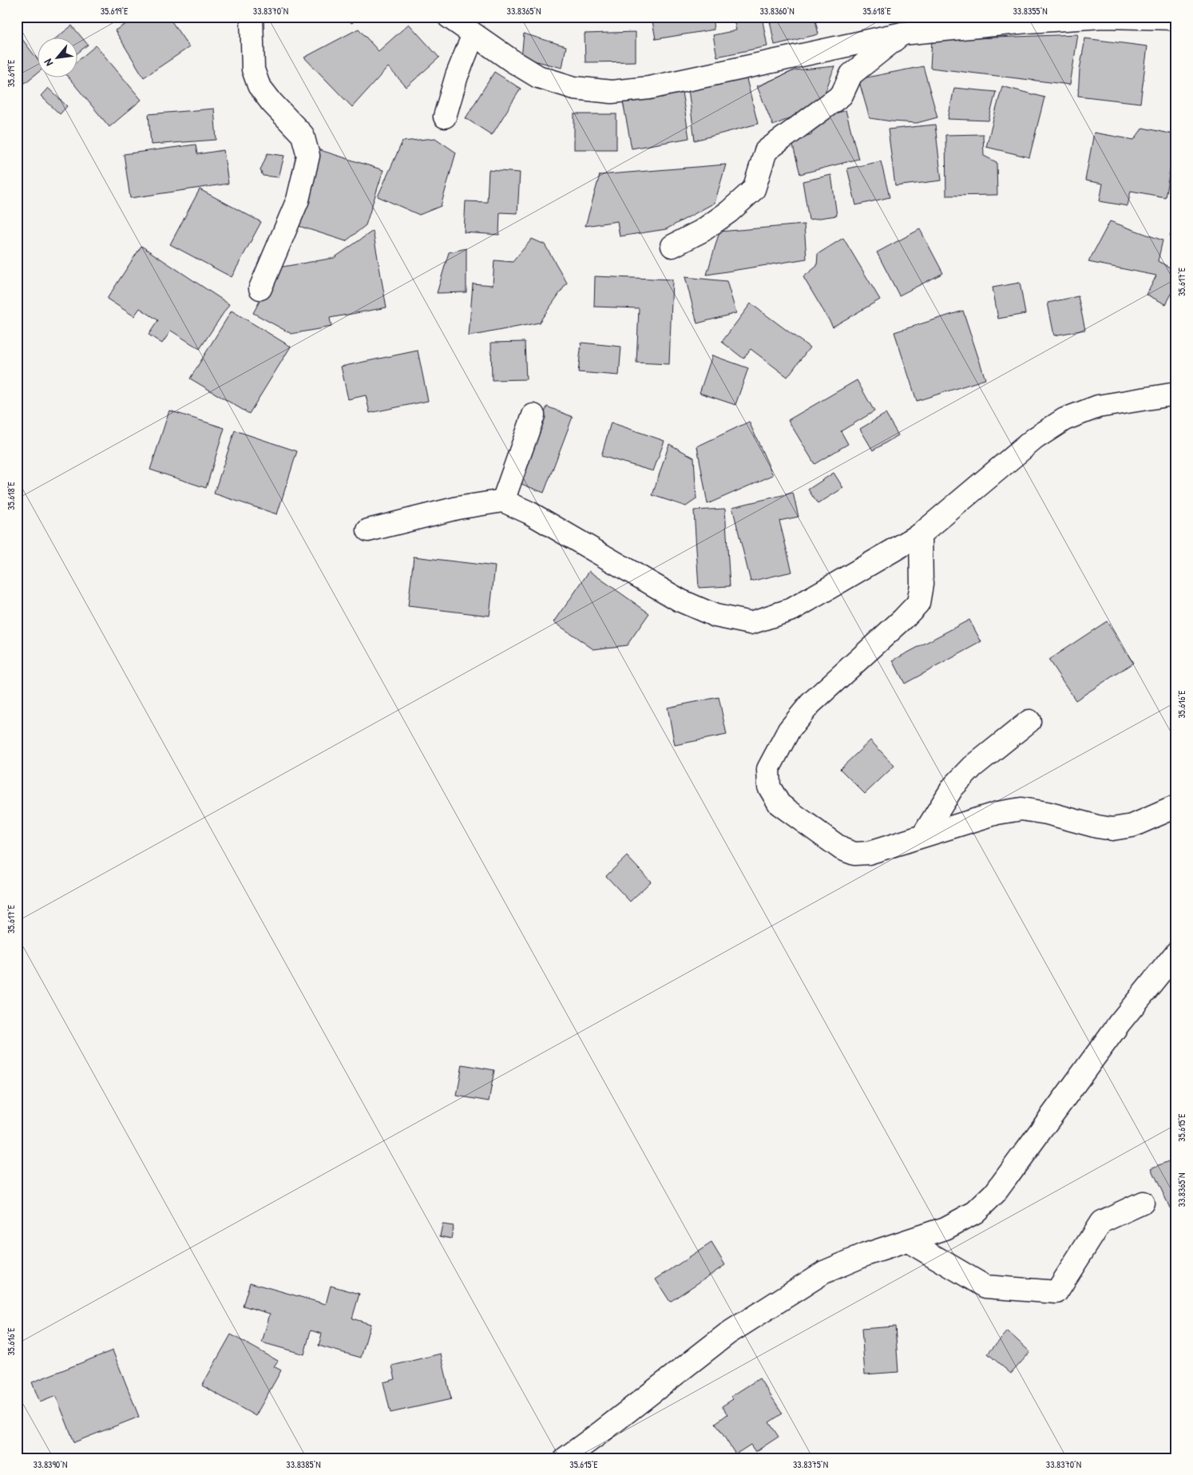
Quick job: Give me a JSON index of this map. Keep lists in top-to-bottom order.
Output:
{
  "north": "bottom left",
  "coordinates": [
    "35.619°E",
    "33.8370°N",
    "33.8365°N",
    "33.8360°N",
    "35.618°E",
    "33.8355°N",
    "35.617°E",
    "35.616°E",
    "35.615°E",
    "33.8390°N",
    "33.8385°N",
    "33.8375°N"
  ]
}
